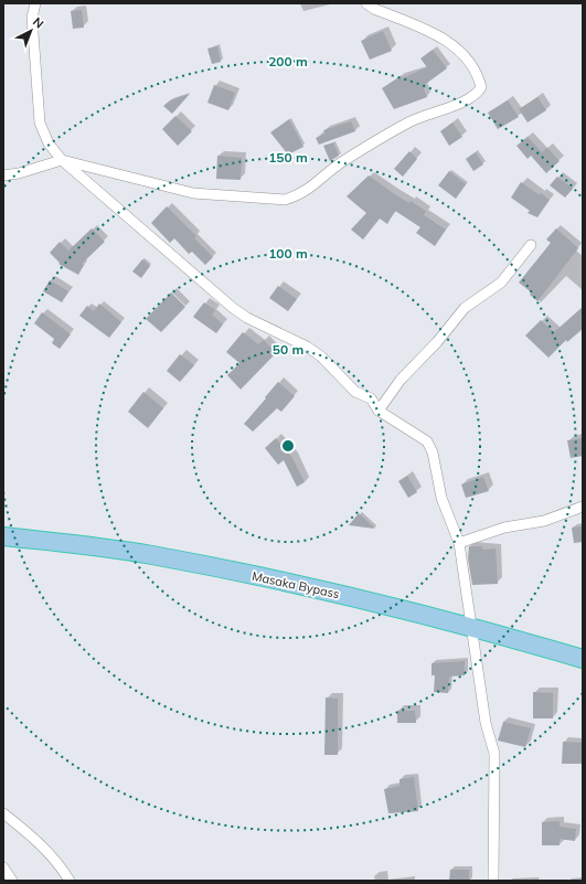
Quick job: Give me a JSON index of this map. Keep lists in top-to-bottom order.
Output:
{
  "streets": {
    "highway": ["Masaka Bypass"]
  },
  "north": "top right",
  "rings": [
    "200 m",
    "150 m",
    "100 m",
    "50 m"
  ]
}
